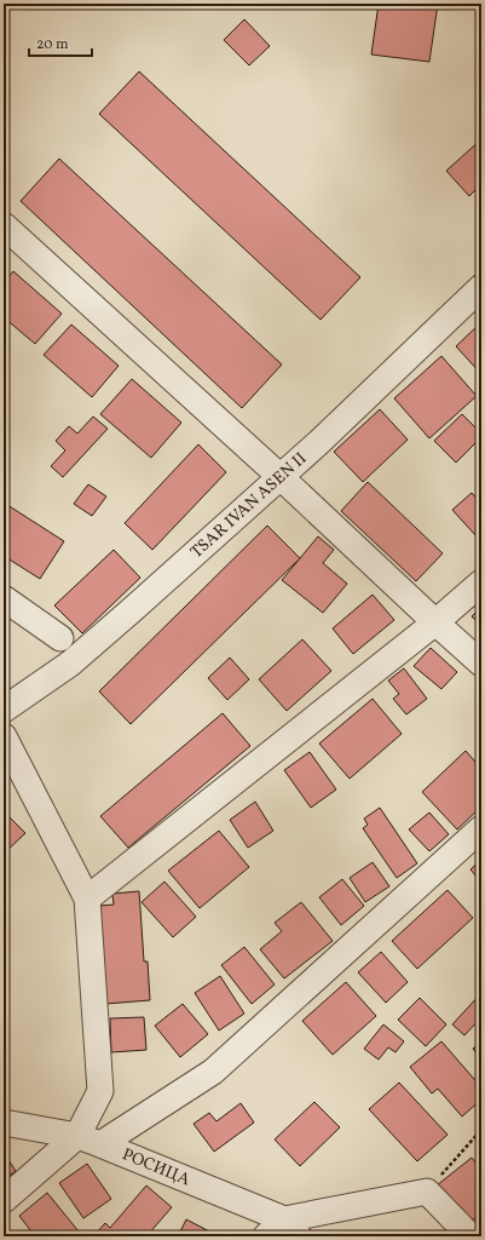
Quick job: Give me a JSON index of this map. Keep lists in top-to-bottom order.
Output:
{
  "streets": {
    "street": ["TSAR IVAN ASEN II", "РОСИЦА"]
  },
  "scale_bar": "20 m"
}
